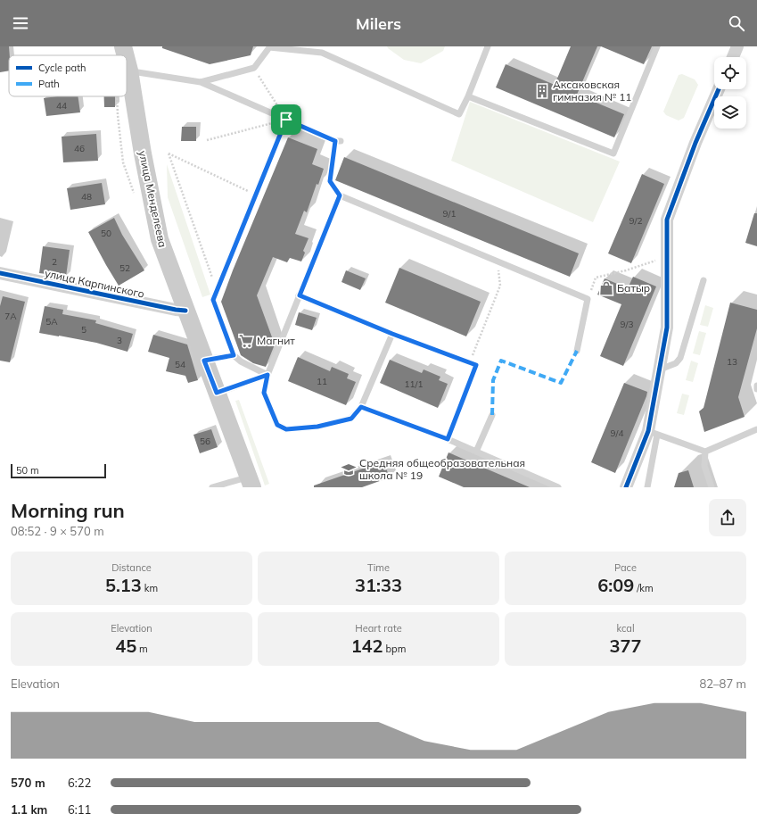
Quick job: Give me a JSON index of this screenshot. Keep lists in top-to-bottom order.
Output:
{
  "streets": {
    "main road": ["улица Менделеева"],
    "street": ["улица Карпинского"]
  },
  "crossings": [
    ["улица Менделеева", "улица Карпинского"]
  ],
  "places": {
    "building": ["Аксаковская гимназия № 11"],
    "shop": ["Батыр"],
    "supermarket": ["Магнит"],
    "school or university": ["Средняя общеобразовательная школа № 19"]
  },
  "house_numbers": [
    "44",
    "46",
    "48",
    "9/1",
    "9/2",
    "50",
    "2",
    "52",
    "7А",
    "5А",
    "9/3",
    "5",
    "3",
    "13",
    "54",
    "11",
    "11/1",
    "9/4",
    "56"
  ],
  "legend": ["Cycle path", "Path"],
  "scale_bar": "50 m",
  "page": {
    "header": "Milers",
    "scale": "50 m",
    "heading": ["Morning run", "08:52 · 9 × 570 m"],
    "stats": [
      ["Distance", "5.13 km"],
      ["Time", "31:33"],
      ["Pace", "6:09 /km"],
      ["Elevation", "45 m"],
      ["Heart rate", "142 bpm"],
      ["kcal", "377"]
    ],
    "chart": ["Elevation", "82–87 m"],
    "list": [
      {
        "name": "570 m",
        "note": "6:22"
      },
      {
        "name": "1.1 km",
        "note": "6:11"
      }
    ]
  }
}
